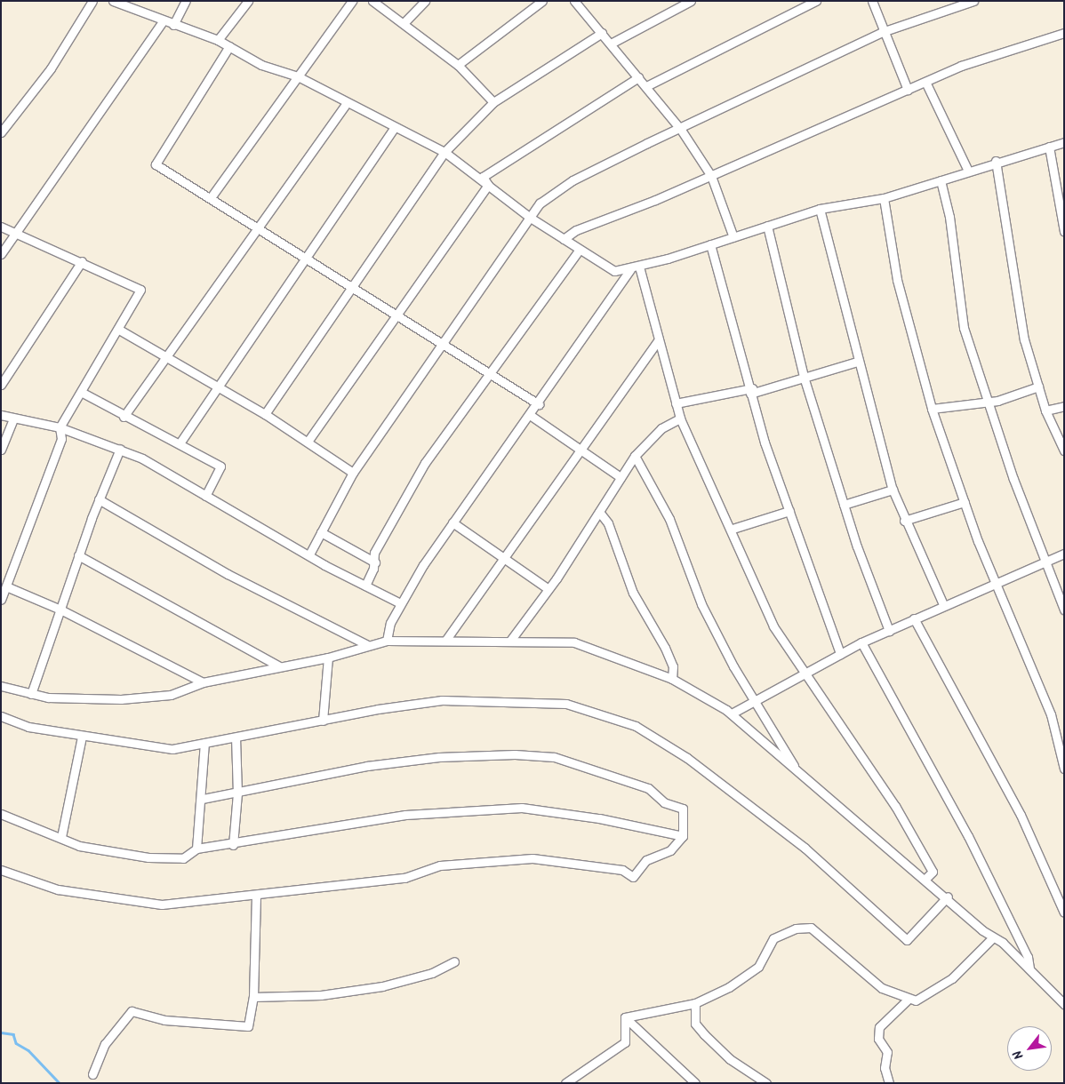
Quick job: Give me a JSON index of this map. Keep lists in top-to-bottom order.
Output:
{
  "north": "bottom left"
}
